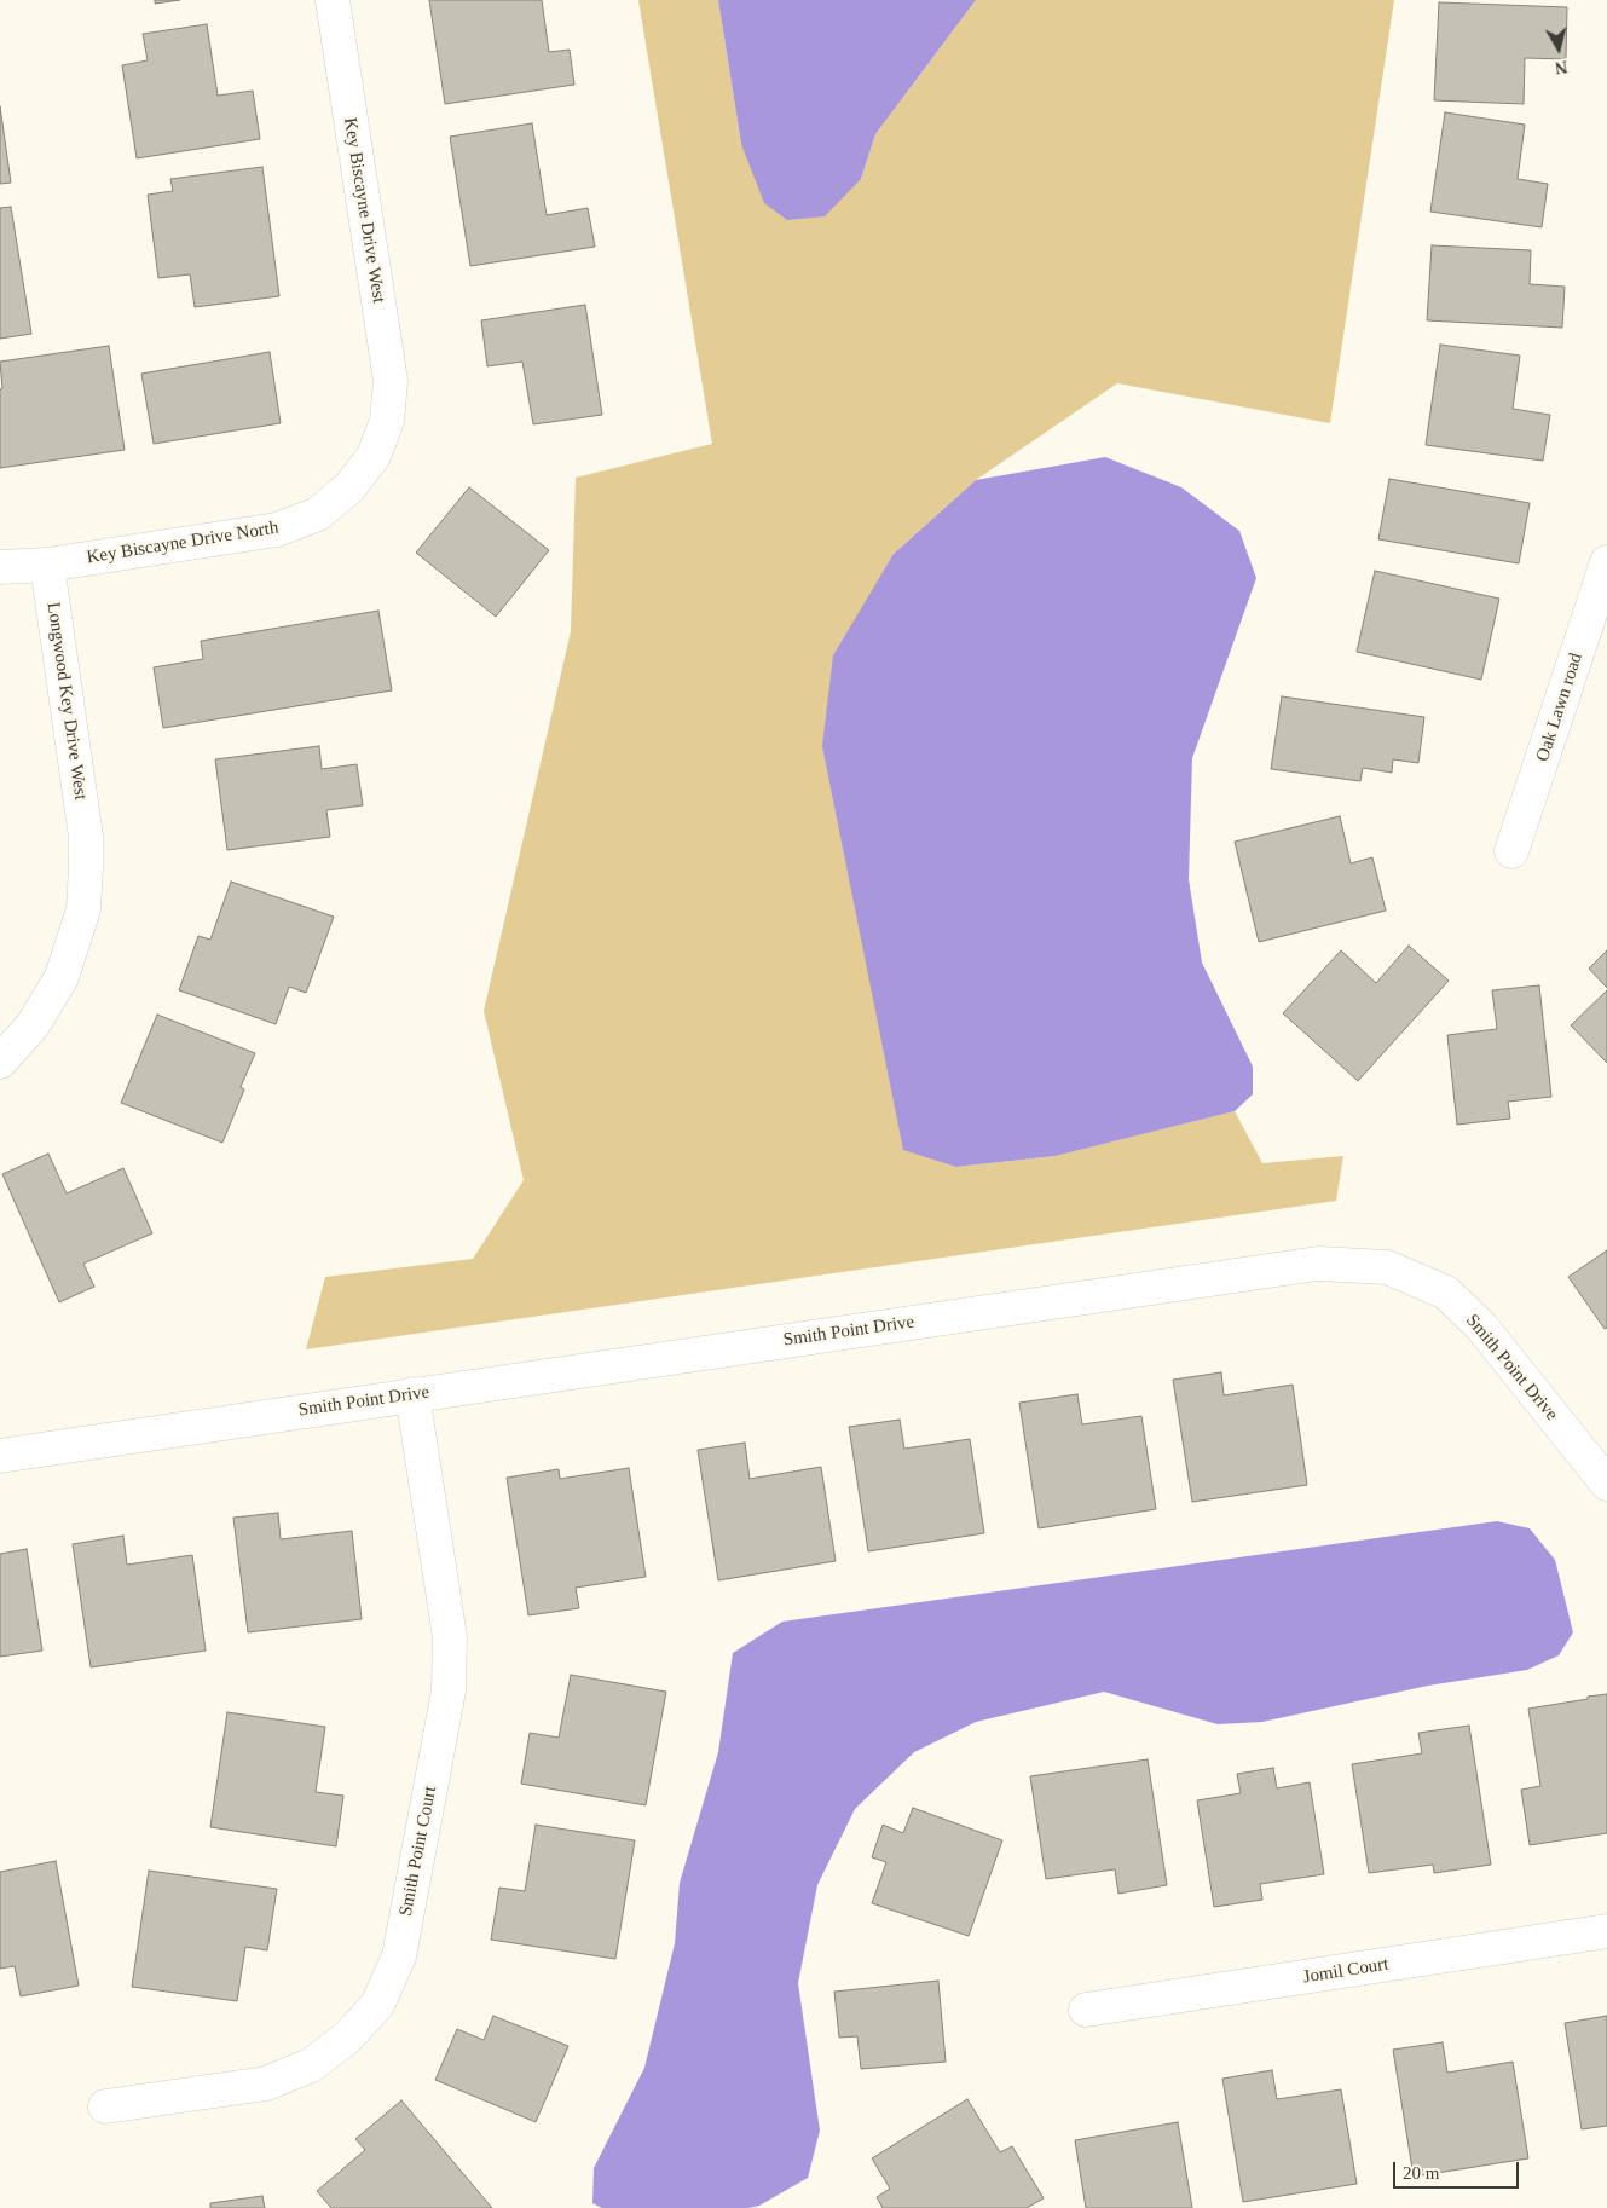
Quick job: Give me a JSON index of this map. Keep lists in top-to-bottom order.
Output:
{
  "streets": {
    "street": [
      "Key Biscayne Drive West",
      "Key Biscayne Drive North",
      "Longwood Key Drive West",
      "Oak Lawn road",
      "Smith Point Drive",
      "Smith Point Court",
      "Jomil Court"
    ]
  },
  "crossings": [
    ["Key Biscayne Drive West", "Key Biscayne Drive North"],
    ["Key Biscayne Drive North", "Longwood Key Drive West"],
    ["Smith Point Drive", "Smith Point Court"]
  ],
  "scale_bar": "20 m",
  "north": "bottom"
}
